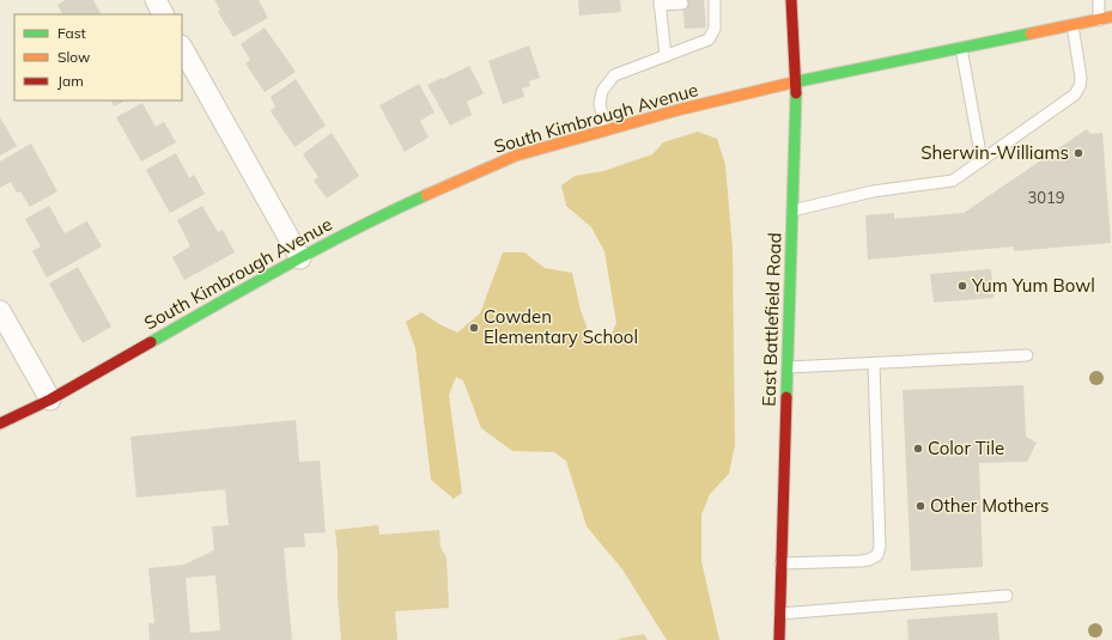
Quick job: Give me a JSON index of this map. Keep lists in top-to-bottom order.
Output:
{
  "streets": {
    "street": ["South Kimbrough Avenue", "East Battlefield Road"]
  },
  "crossings": [
    ["South Kimbrough Avenue", "East Battlefield Road"]
  ],
  "places": [
    "Sherwin-Williams",
    "Yum Yum Bowl",
    "Cowden Elementary School",
    "Color Tile",
    "Other Mothers"
  ],
  "house_numbers": ["3019"],
  "legend": ["Fast", "Slow", "Jam"]
}
